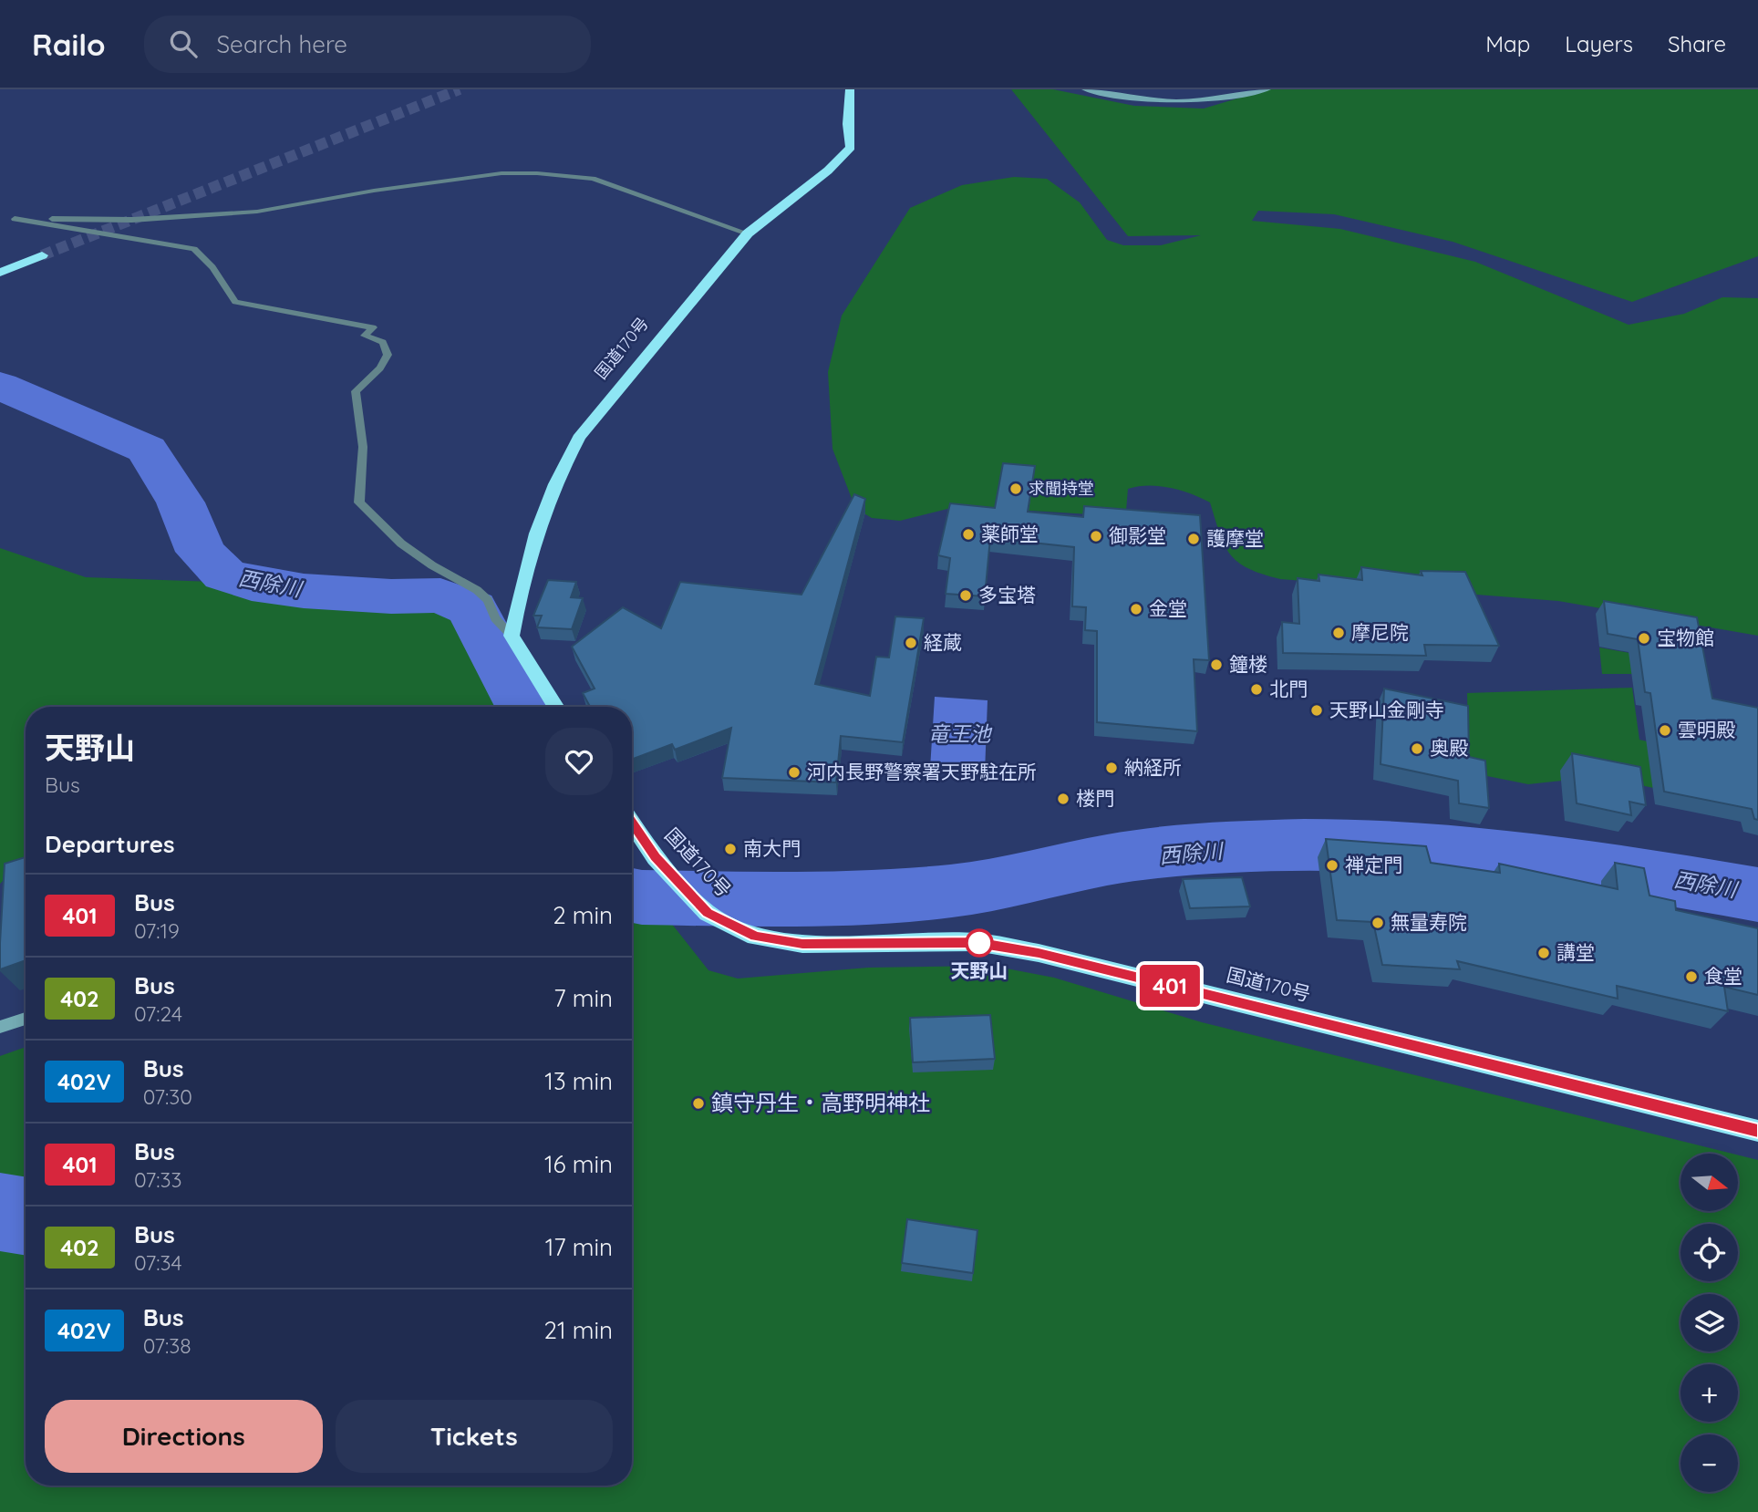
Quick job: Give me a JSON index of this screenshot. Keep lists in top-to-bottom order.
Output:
{
  "streets": {
    "highway": ["国道170号"]
  },
  "water": ["西除川", "竜王池"],
  "places": [
    "求聞持堂",
    "薬師堂",
    "御影堂",
    "護摩堂",
    "多宝塔",
    "金堂",
    "摩尼院",
    "宝物館",
    "経蔵",
    "鐘楼",
    "北門",
    "天野山金剛寺",
    "雲明殿",
    "奥殿",
    "納経所",
    "河内長野警察署天野駐在所",
    "楼門",
    "南大門",
    "禅定門",
    "無量寿院",
    "天野山",
    "講堂",
    "食堂",
    "鎮守丹生・高野明神社"
  ],
  "lines": ["bus line 401"],
  "north": "right",
  "page": {
    "header": "Railo",
    "search": "Search here",
    "nav": ["Map", "Layers", "Share"],
    "on_map": "401",
    "heading": [
      ["天野山", "Bus"],
      "Departures"
    ],
    "list": [
      {
        "mark": "401",
        "name": "Bus",
        "note": "07:19",
        "value": "2 min"
      },
      {
        "mark": "402",
        "name": "Bus",
        "note": "07:24",
        "value": "7 min"
      },
      {
        "mark": "402V",
        "name": "Bus",
        "note": "07:30",
        "value": "13 min"
      },
      {
        "mark": "401",
        "name": "Bus",
        "note": "07:33",
        "value": "16 min"
      },
      {
        "mark": "402",
        "name": "Bus",
        "note": "07:34",
        "value": "17 min"
      },
      {
        "mark": "402V",
        "name": "Bus",
        "note": "07:38",
        "value": "21 min"
      }
    ],
    "map_buttons": ["+", "−"],
    "buttons": ["Directions", "Tickets"]
  }
}
